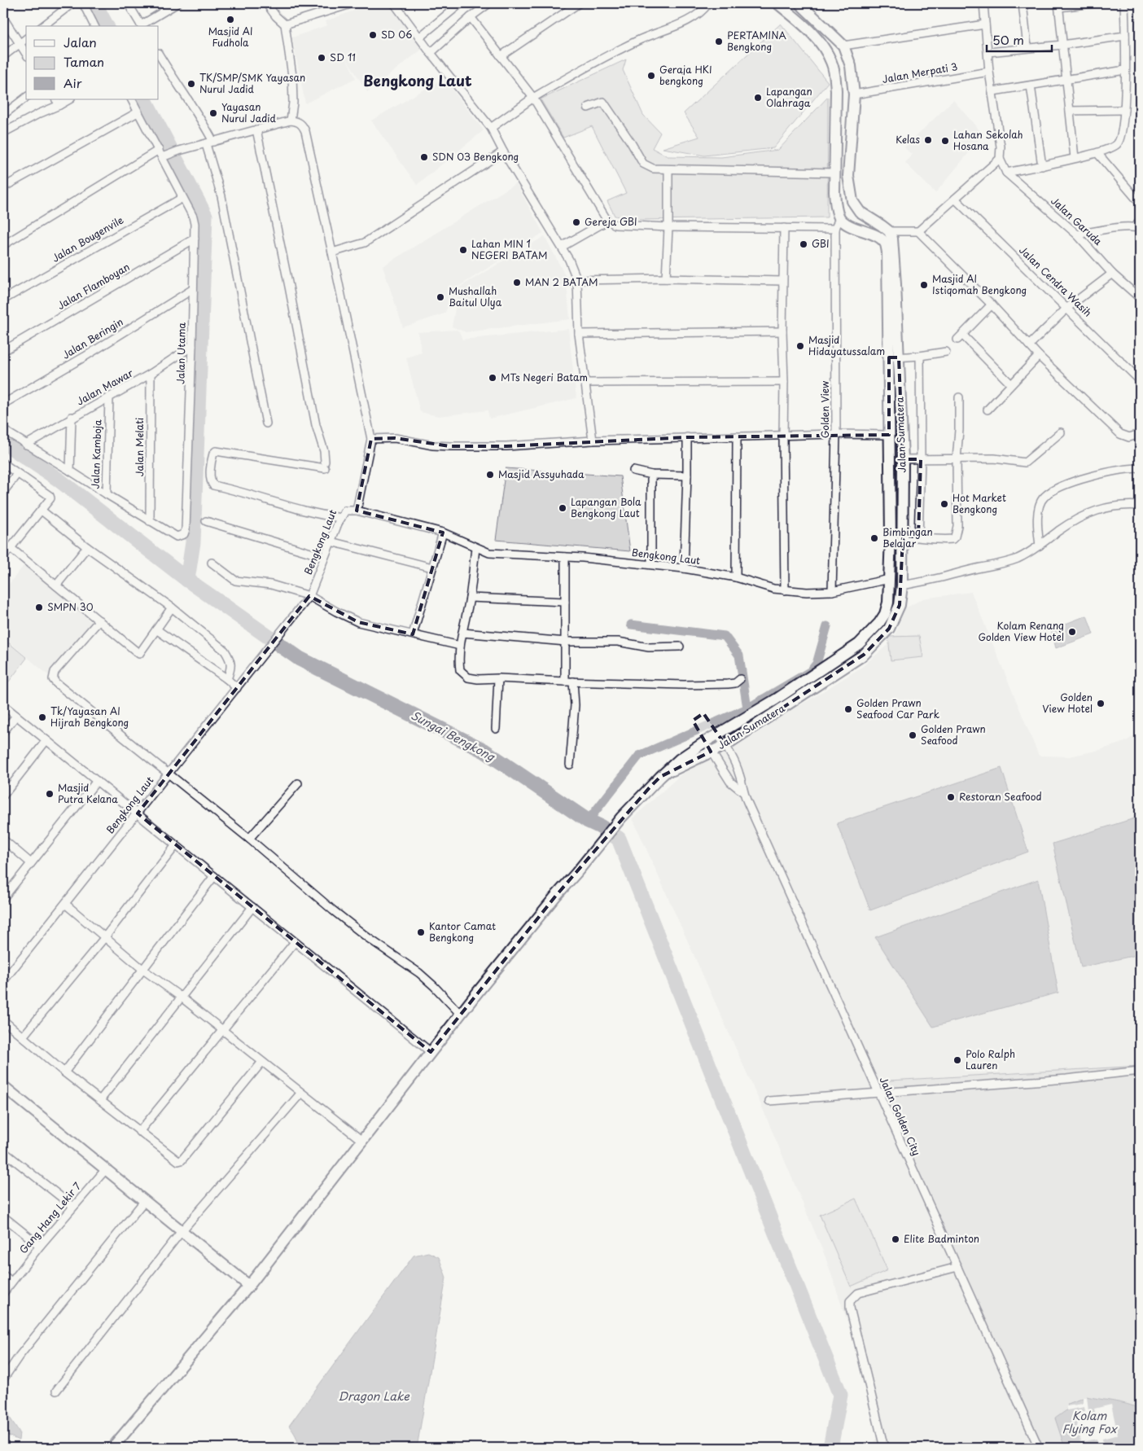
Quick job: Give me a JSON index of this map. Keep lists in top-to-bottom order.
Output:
{
  "streets": {
    "main road": ["Jalan Sumatera"],
    "street": [
      "Jalan Merpati 3",
      "Jalan Garuda",
      "Jalan Bougenvile",
      "Jalan Cendra Wasih",
      "Jalan Flamboyan",
      "Jalan Beringin",
      "Jalan Utama",
      "Jalan Mawar",
      "Golden View",
      "Jalan Melati",
      "Jalan Kamboja",
      "Bengkong Laut",
      "Jalan Golden City",
      "Gang Hang Lekir 7"
    ]
  },
  "crossings": [
    ["Jalan Bougenvile", "Jalan Utama"],
    ["Jalan Flamboyan", "Jalan Utama"],
    ["Jalan Beringin", "Jalan Utama"],
    ["Jalan Utama", "Jalan Mawar"],
    ["Jalan Utama", "Jalan Melati"],
    ["Jalan Utama", "Jalan Kamboja"],
    ["Jalan Mawar", "Jalan Melati"],
    ["Jalan Mawar", "Jalan Kamboja"],
    ["Golden View", "Bengkong Laut"],
    ["Jalan Sumatera", "Bengkong Laut"],
    ["Jalan Sumatera", "Jalan Golden City"]
  ],
  "districts": ["Bengkong Laut"],
  "water": ["Sungai Bengkong", "Dragon Lake", "Kolam Flying Fox"],
  "places": [
    "Masjid Al Fudhola",
    "SD 06",
    "PERTAMINA Bengkong",
    "SD 11",
    "Geraja HKI bengkong",
    "TK/SMP/SMK Yayasan Nurul Jadid",
    "Lapangan Olahraga",
    "Yayasan Nurul Jadid",
    "Kelas",
    "Lahan Sekolah Hosana",
    "SDN 03 Bengkong",
    "Gereja GBI",
    "GBI",
    "Lahan MIN 1 NEGERI BATAM",
    "MAN 2 BATAM",
    "Masjid Al Istiqomah Bengkong",
    "Mushallah Baitul Ulya",
    "Masjid Hidayatussalam",
    "MTs Negeri Batam",
    "Masjid Assyuhada",
    "Hot Market Bengkong",
    "Lapangan Bola Bengkong Laut",
    "Bimbingan Belajar",
    "SMPN 30",
    "Kolam Renang Golden View Hotel",
    "Golden View Hotel",
    "Golden Prawn Seafood Car Park",
    "Tk/Yayasan Al Hijrah Bengkong",
    "Golden Prawn Seafood",
    "Masjid Putra Kelana",
    "Restoran Seafood",
    "Kantor Camat Bengkong",
    "Polo Ralph Lauren",
    "Elite Badminton"
  ],
  "legend": ["Jalan", "Taman", "Air"],
  "scale_bar": "50 m"
}
